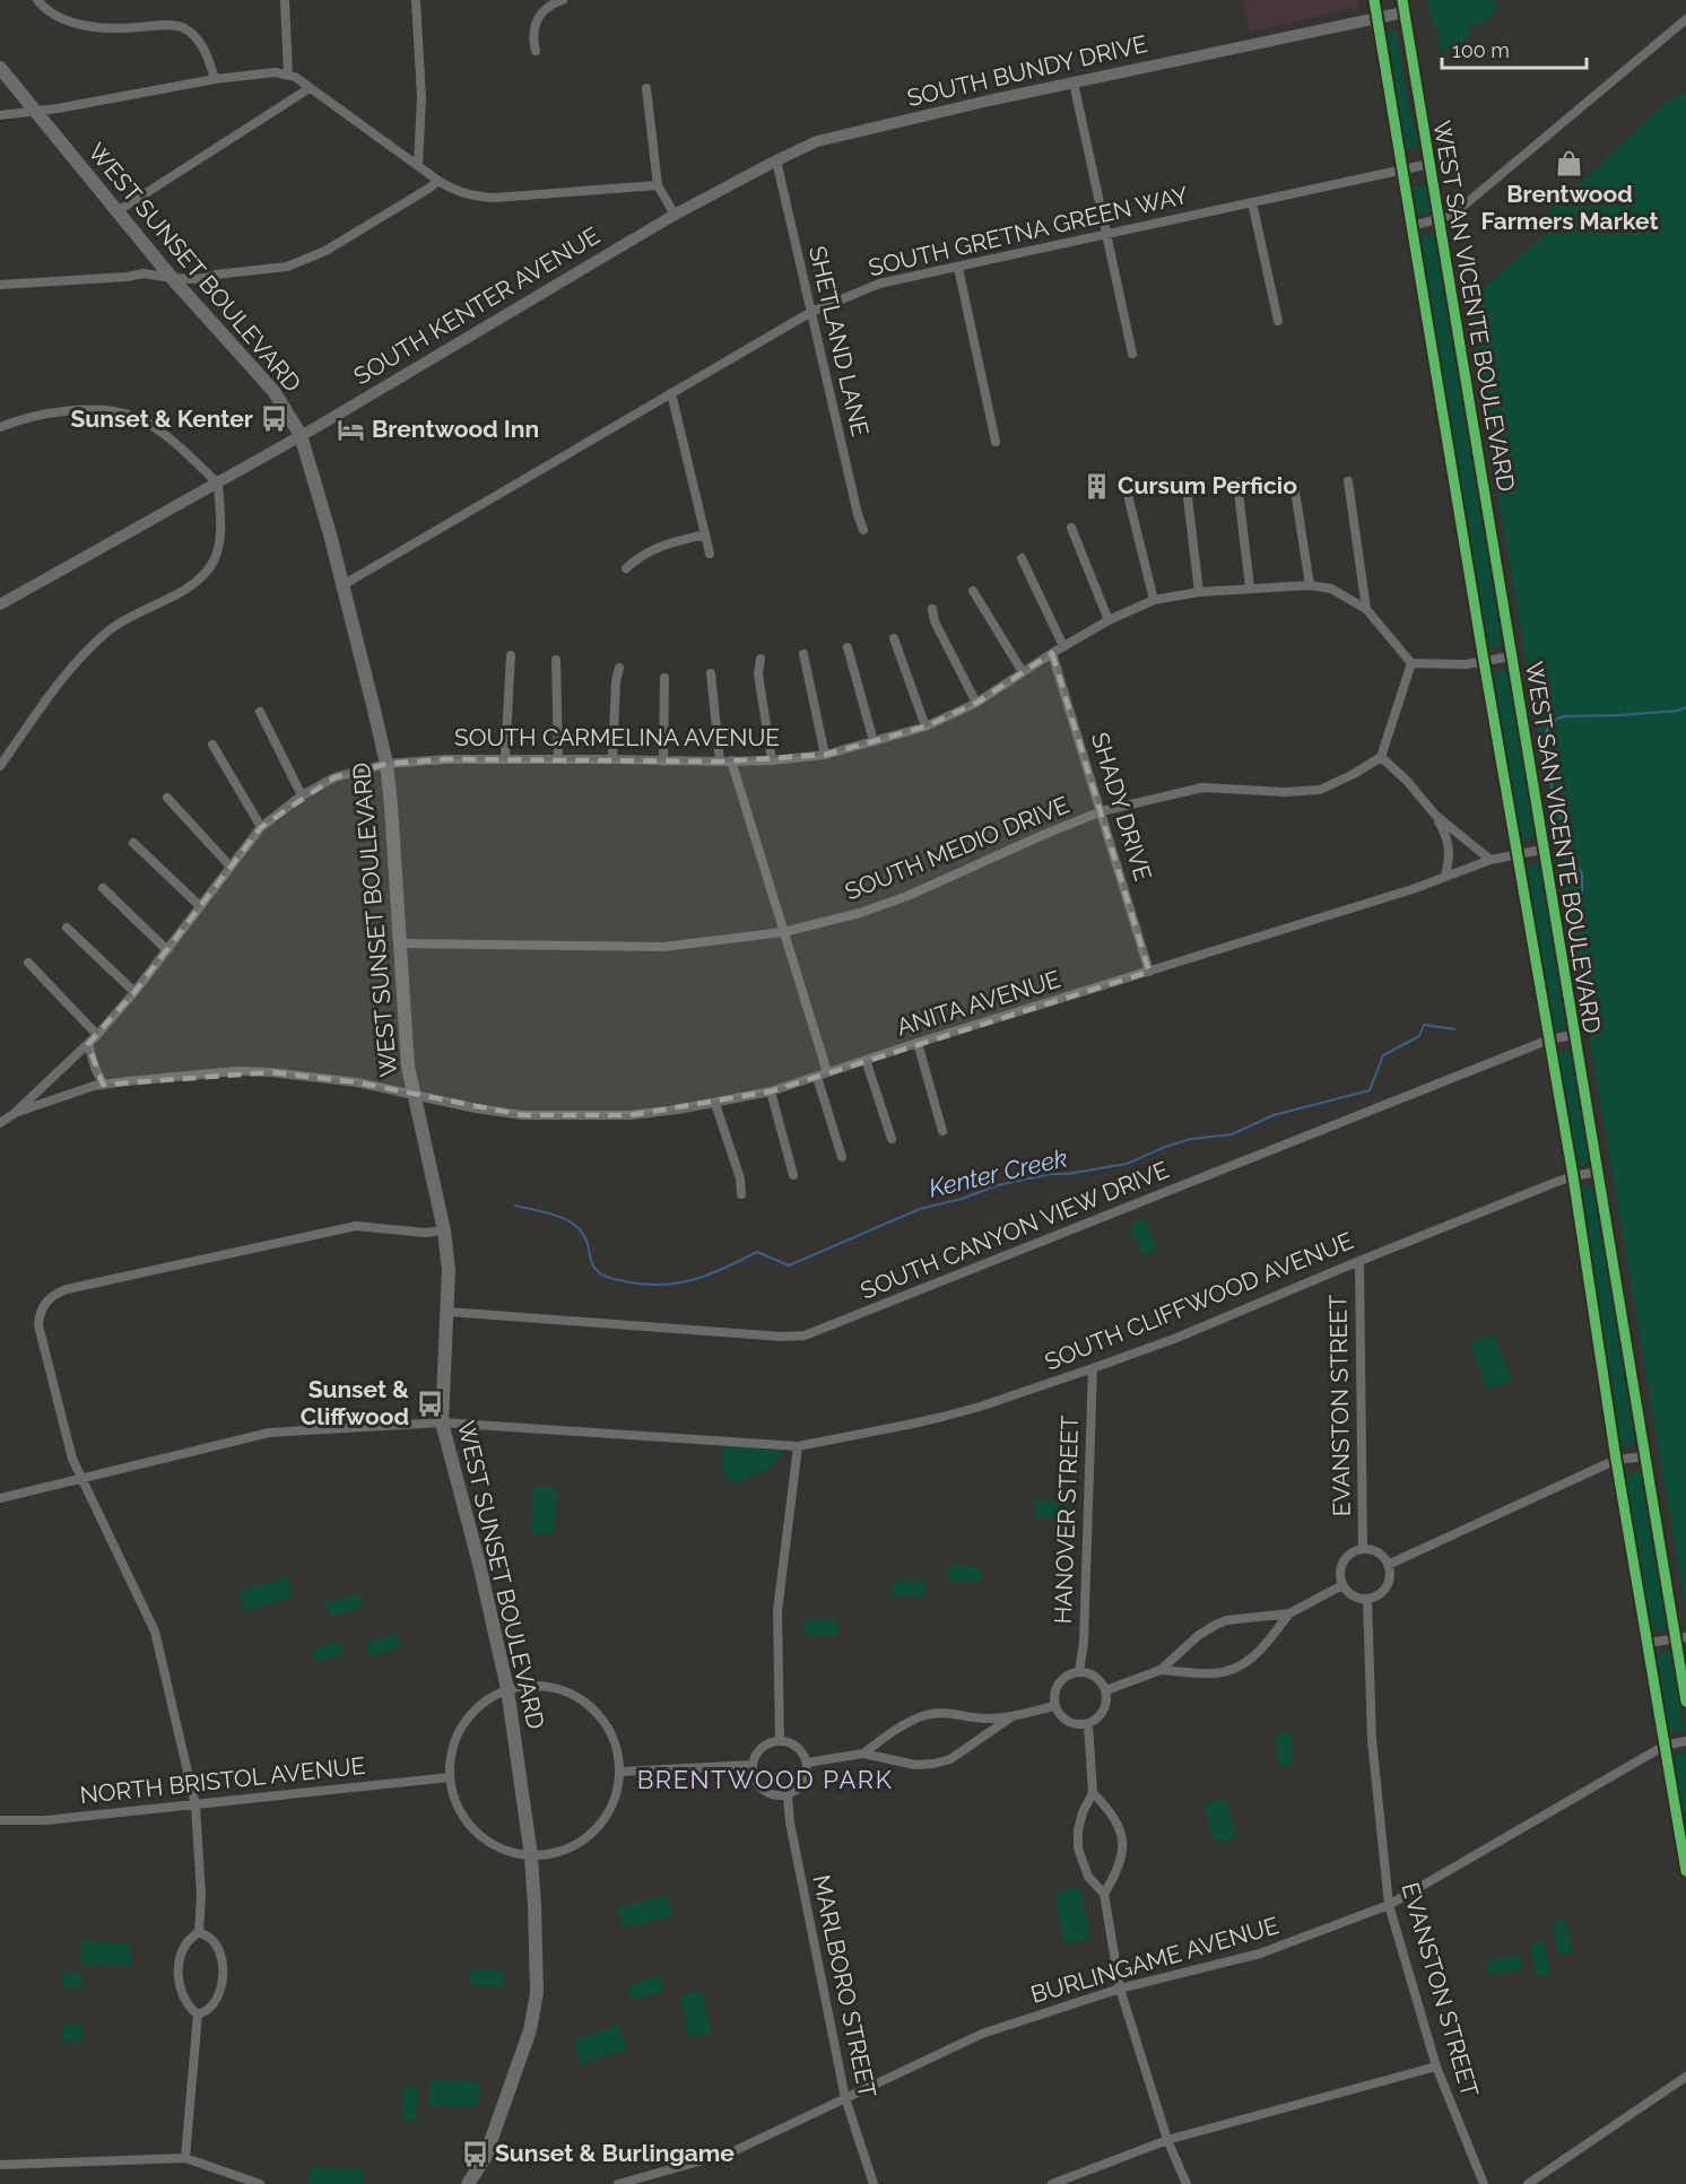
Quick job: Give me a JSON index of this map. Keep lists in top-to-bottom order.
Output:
{
  "streets": {
    "main road": ["WEST SUNSET BOULEVARD", "WEST SAN VICENTE BOULEVARD"],
    "street": [
      "SOUTH BUNDY DRIVE",
      "SOUTH GRETNA GREEN WAY",
      "SOUTH KENTER AVENUE",
      "SHETLAND LANE",
      "SOUTH CARMELINA AVENUE",
      "SHADY DRIVE",
      "SOUTH MEDIO DRIVE",
      "ANITA AVENUE",
      "SOUTH CANYON VIEW DRIVE",
      "SOUTH CLIFFWOOD AVENUE",
      "EVANSTON STREET",
      "HANOVER STREET",
      "NORTH BRISTOL AVENUE",
      "BURLINGAME AVENUE",
      "MARLBORO STREET"
    ]
  },
  "crossings": [
    ["SOUTH BUNDY DRIVE", "SOUTH KENTER AVENUE"],
    ["SOUTH BUNDY DRIVE", "WEST SAN VICENTE BOULEVARD"],
    ["SOUTH BUNDY DRIVE", "SHETLAND LANE"],
    ["SOUTH GRETNA GREEN WAY", "WEST SUNSET BOULEVARD"],
    ["SOUTH GRETNA GREEN WAY", "WEST SAN VICENTE BOULEVARD"],
    ["SOUTH GRETNA GREEN WAY", "SHETLAND LANE"],
    ["WEST SUNSET BOULEVARD", "SOUTH KENTER AVENUE"],
    ["WEST SUNSET BOULEVARD", "SOUTH CARMELINA AVENUE"],
    ["WEST SUNSET BOULEVARD", "SOUTH MEDIO DRIVE"],
    ["WEST SUNSET BOULEVARD", "ANITA AVENUE"],
    ["WEST SUNSET BOULEVARD", "SOUTH CANYON VIEW DRIVE"],
    ["WEST SUNSET BOULEVARD", "SOUTH CLIFFWOOD AVENUE"],
    ["WEST SAN VICENTE BOULEVARD", "ANITA AVENUE"],
    ["WEST SAN VICENTE BOULEVARD", "SOUTH CANYON VIEW DRIVE"],
    ["WEST SAN VICENTE BOULEVARD", "SOUTH CLIFFWOOD AVENUE"],
    ["WEST SAN VICENTE BOULEVARD", "BURLINGAME AVENUE"],
    ["SOUTH CARMELINA AVENUE", "SHADY DRIVE"],
    ["SOUTH CARMELINA AVENUE", "ANITA AVENUE"],
    ["SHADY DRIVE", "SOUTH MEDIO DRIVE"],
    ["SHADY DRIVE", "ANITA AVENUE"],
    ["SOUTH CLIFFWOOD AVENUE", "EVANSTON STREET"],
    ["SOUTH CLIFFWOOD AVENUE", "HANOVER STREET"],
    ["EVANSTON STREET", "BURLINGAME AVENUE"],
    ["BURLINGAME AVENUE", "MARLBORO STREET"]
  ],
  "districts": ["BRENTWOOD PARK"],
  "water": ["Kenter Creek"],
  "places": {
    "shop": ["Brentwood Farmers Market"],
    "bus stop": ["Sunset & Kenter", "Sunset & Cliffwood", "Sunset & Burlingame"],
    "hotel": ["Brentwood Inn"],
    "building": ["Cursum Perficio"]
  },
  "scale_bar": "100 m"
}
